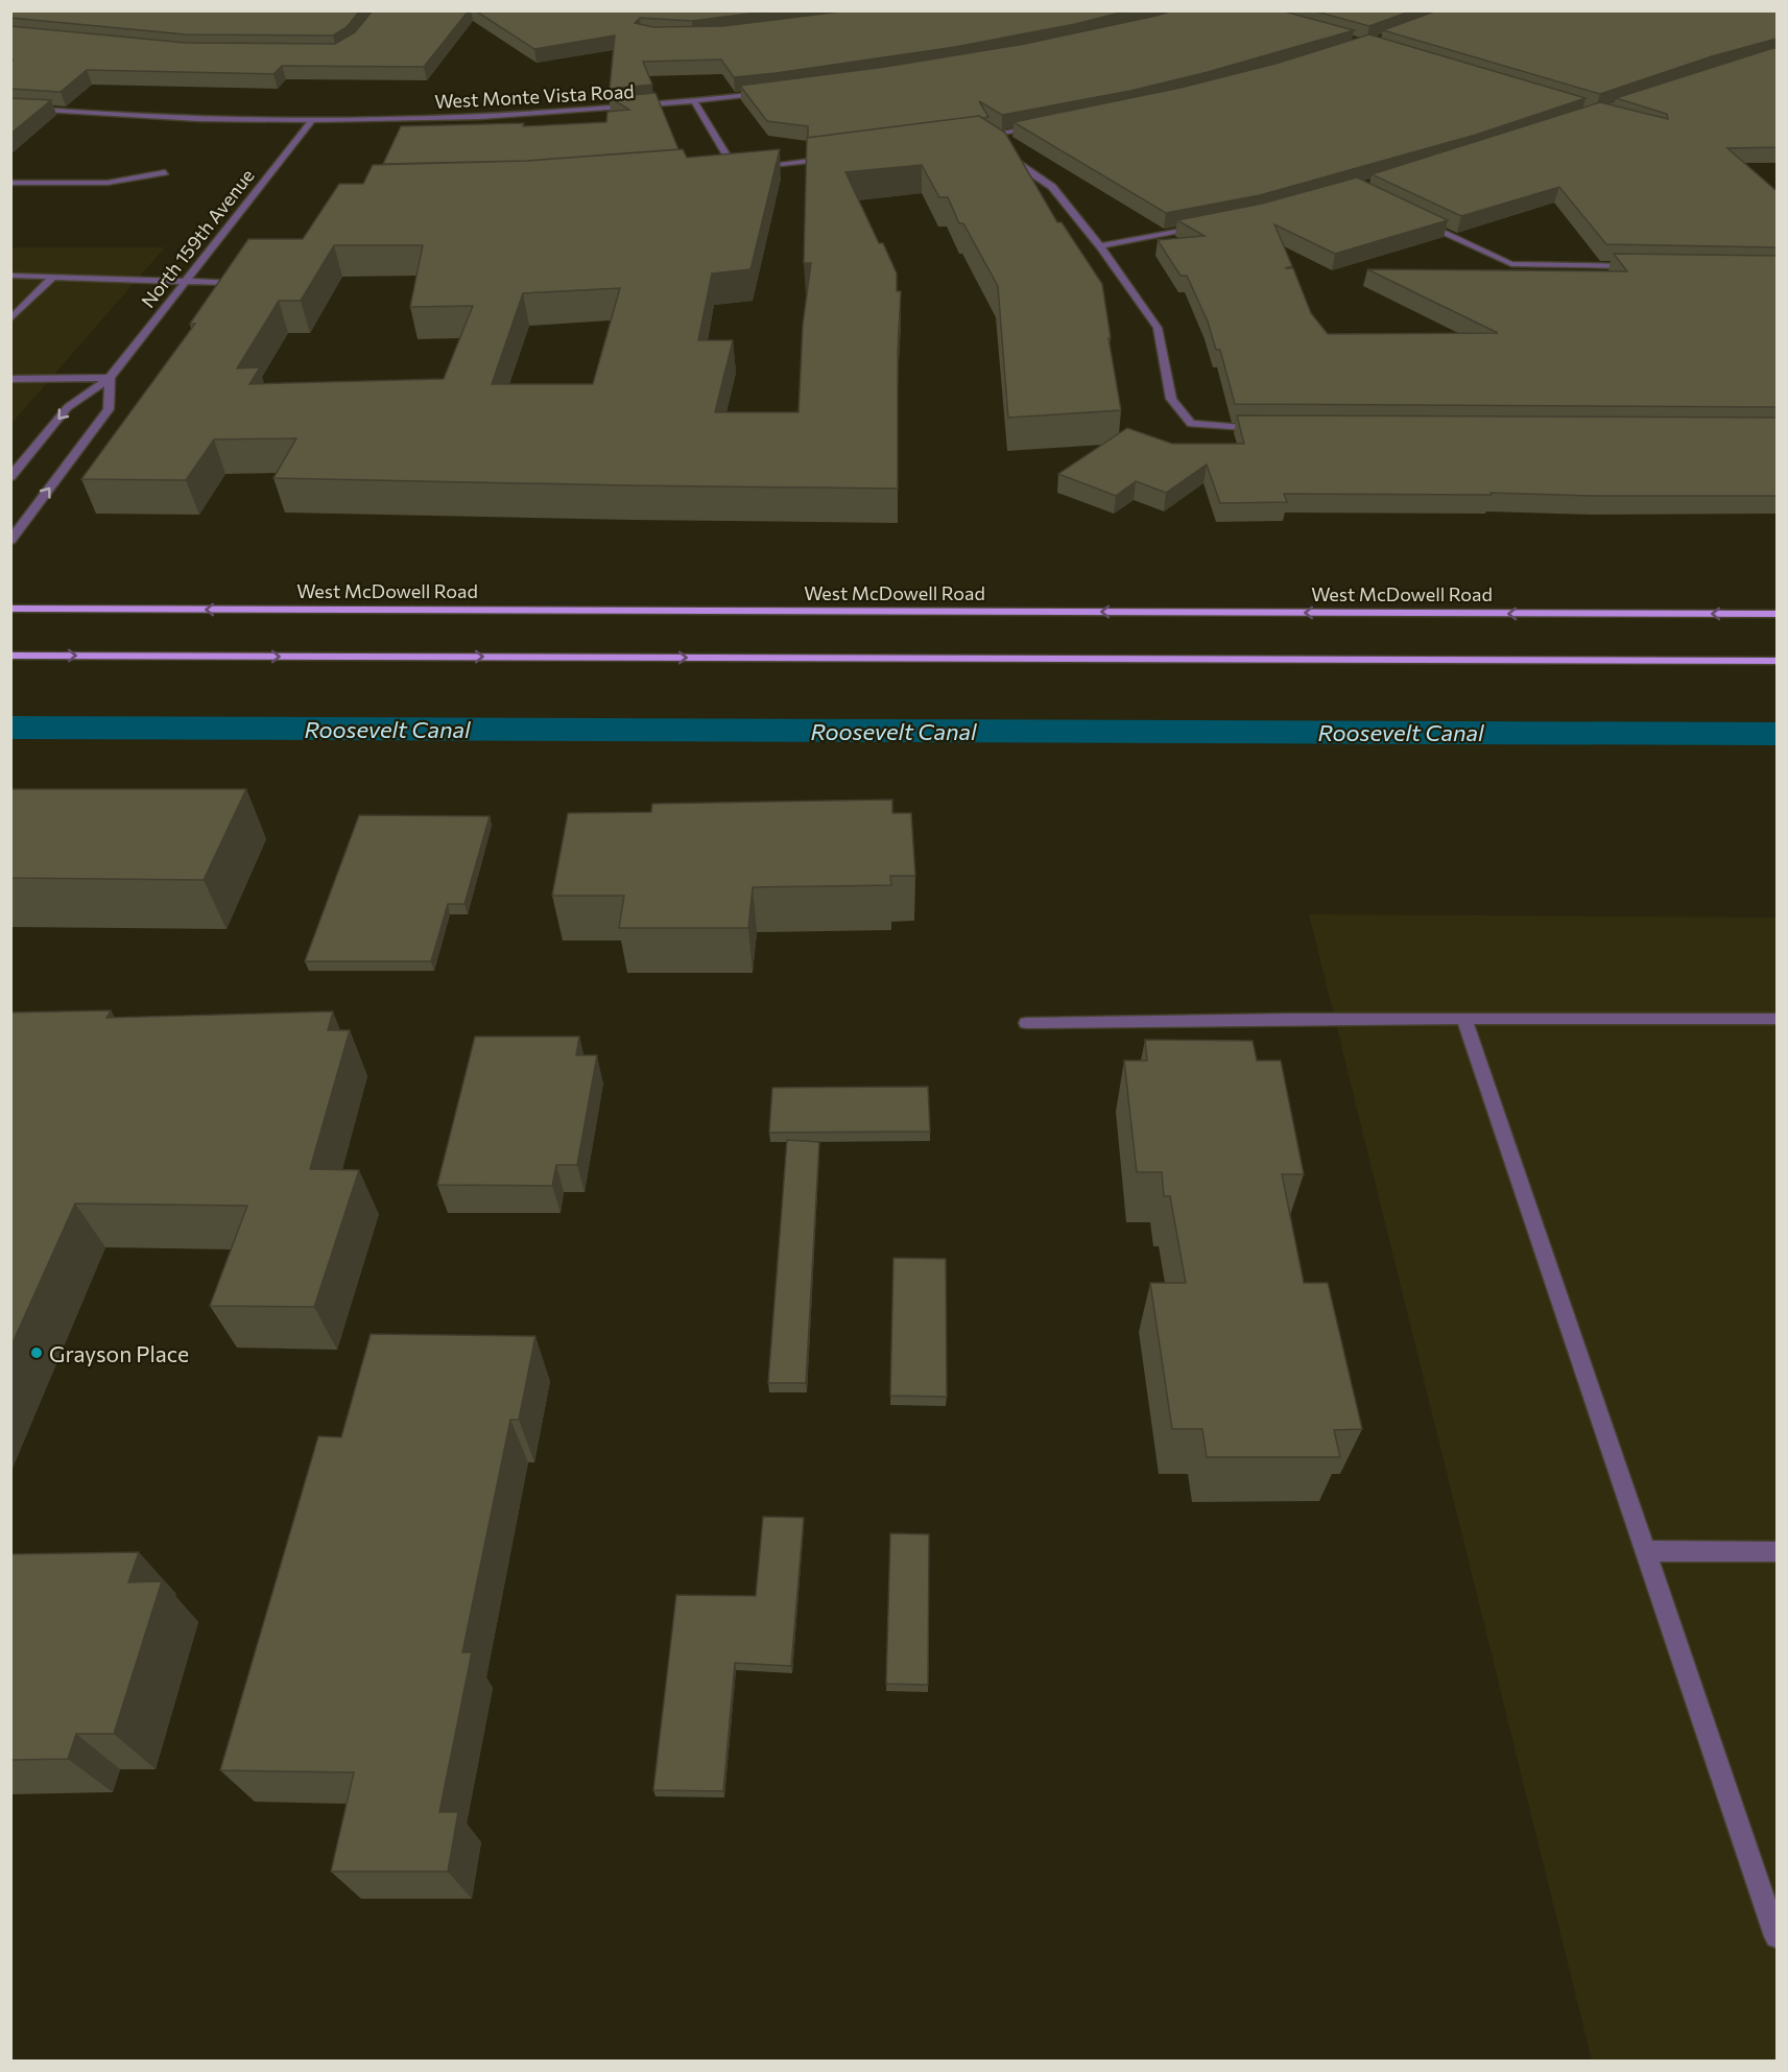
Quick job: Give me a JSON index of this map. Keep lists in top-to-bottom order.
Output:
{
  "streets": {
    "main road": ["West McDowell Road"],
    "street": ["West Monte Vista Road", "North 159th Avenue"]
  },
  "crossings": [
    ["West Monte Vista Road", "North 159th Avenue"]
  ],
  "water": ["Roosevelt Canal"],
  "places": ["Grayson Place"]
}
